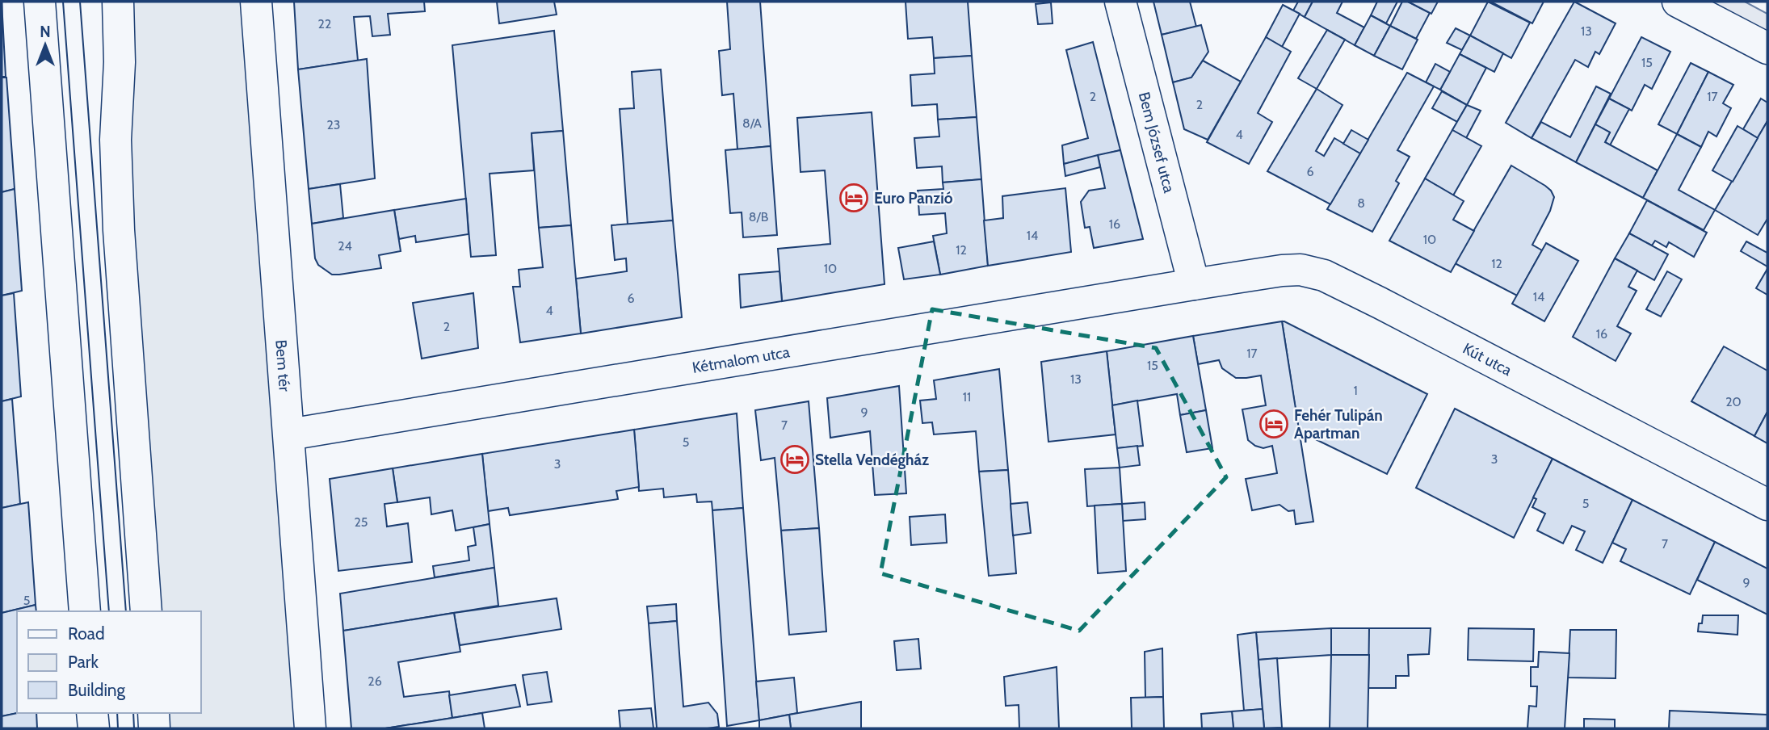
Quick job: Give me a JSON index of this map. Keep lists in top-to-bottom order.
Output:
{
  "streets": {
    "street": [
      "Bem József utca",
      "Kétmalom utca",
      "Kút utca",
      "Bem tér"
    ]
  },
  "crossings": [
    ["Bem József utca", "Kétmalom utca"],
    ["Bem József utca", "Kút utca"],
    ["Kétmalom utca", "Kút utca"],
    ["Kétmalom utca", "Bem tér"]
  ],
  "places": {
    "hotel": ["Euro Panzió", "Fehér Tulipán Apartman", "Stella Vendégház"]
  },
  "house_numbers": [
    "22",
    "13",
    "15",
    "2",
    "17",
    "2",
    "8/A",
    "23",
    "4",
    "6",
    "8",
    "8/B",
    "16",
    "14",
    "10",
    "24",
    "12",
    "12",
    "10",
    "14",
    "6",
    "4",
    "2",
    "16",
    "17",
    "15",
    "13",
    "1",
    "11",
    "20",
    "9",
    "7",
    "5",
    "3",
    "3",
    "5",
    "25",
    "7",
    "9",
    "5",
    "26"
  ],
  "legend": ["Road", "Park", "Building"],
  "north": "top"
}
